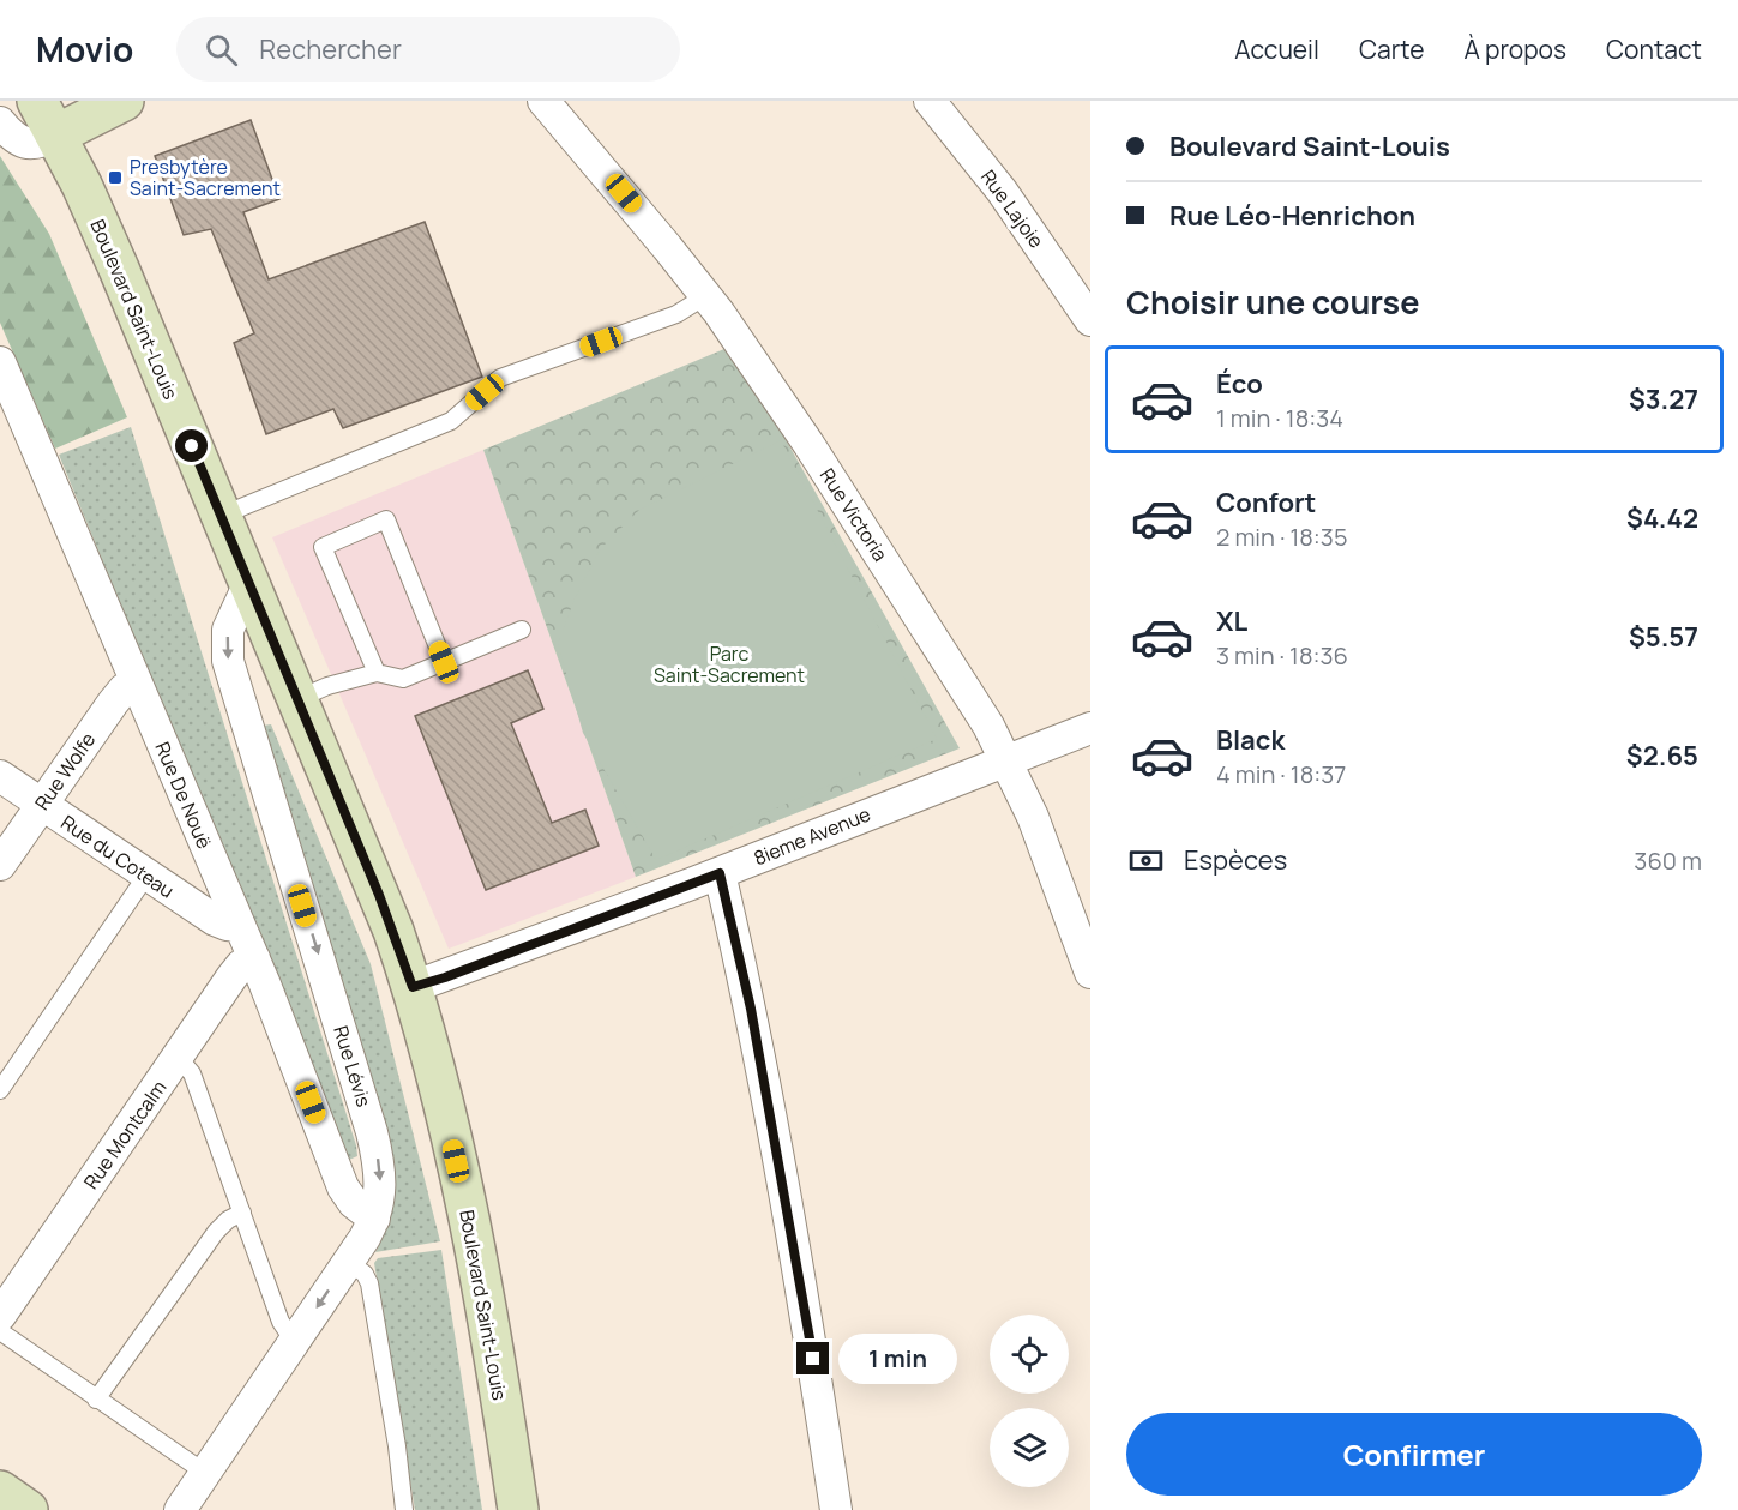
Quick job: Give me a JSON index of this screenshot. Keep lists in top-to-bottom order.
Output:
{
  "streets": {
    "street": [
      "Rue Lajoie",
      "Boulevard Saint-Louis",
      "Rue Victoria",
      "Rue Wolfe",
      "Rue De Nouë",
      "8ieme Avenue",
      "Rue du Coteau",
      "Rue Lévis",
      "Rue Montcalm"
    ]
  },
  "crossings": [
    ["Boulevard Saint-Louis", "8ieme Avenue"],
    ["Boulevard Saint-Louis", "Rue Lévis"],
    ["Rue Victoria", "8ieme Avenue"],
    ["Rue Wolfe", "Rue De Nouë"],
    ["Rue Wolfe", "Rue du Coteau"],
    ["Rue De Nouë", "Rue du Coteau"],
    ["Rue De Nouë", "Rue Lévis"],
    ["Rue De Nouë", "Rue Montcalm"]
  ],
  "one_way": ["Rue Lévis"],
  "parks": ["Parc Saint-Sacrement"],
  "places": {
    "transit": ["Presbytère Saint-Sacrement"]
  },
  "page": {
    "header": "Movio",
    "search": "Rechercher",
    "nav": [
      "Accueil",
      "Carte",
      "À propos",
      "Contact"
    ],
    "banner": ["Boulevard Saint-Louis", "Rue Léo-Henrichon"],
    "heading": "Choisir une course",
    "list": [
      {
        "name": "Éco",
        "note": "1 min · 18:34",
        "value": "$3.27"
      },
      {
        "name": "Confort",
        "note": "2 min · 18:35",
        "value": "$4.42"
      },
      {
        "name": "XL",
        "note": "3 min · 18:36",
        "value": "$5.57"
      },
      {
        "name": "Black",
        "note": "4 min · 18:37",
        "value": "$2.65"
      }
    ],
    "pay": ["Espèces", "360 m"],
    "bubble": "1 min",
    "buttons": "Confirmer"
  }
}
